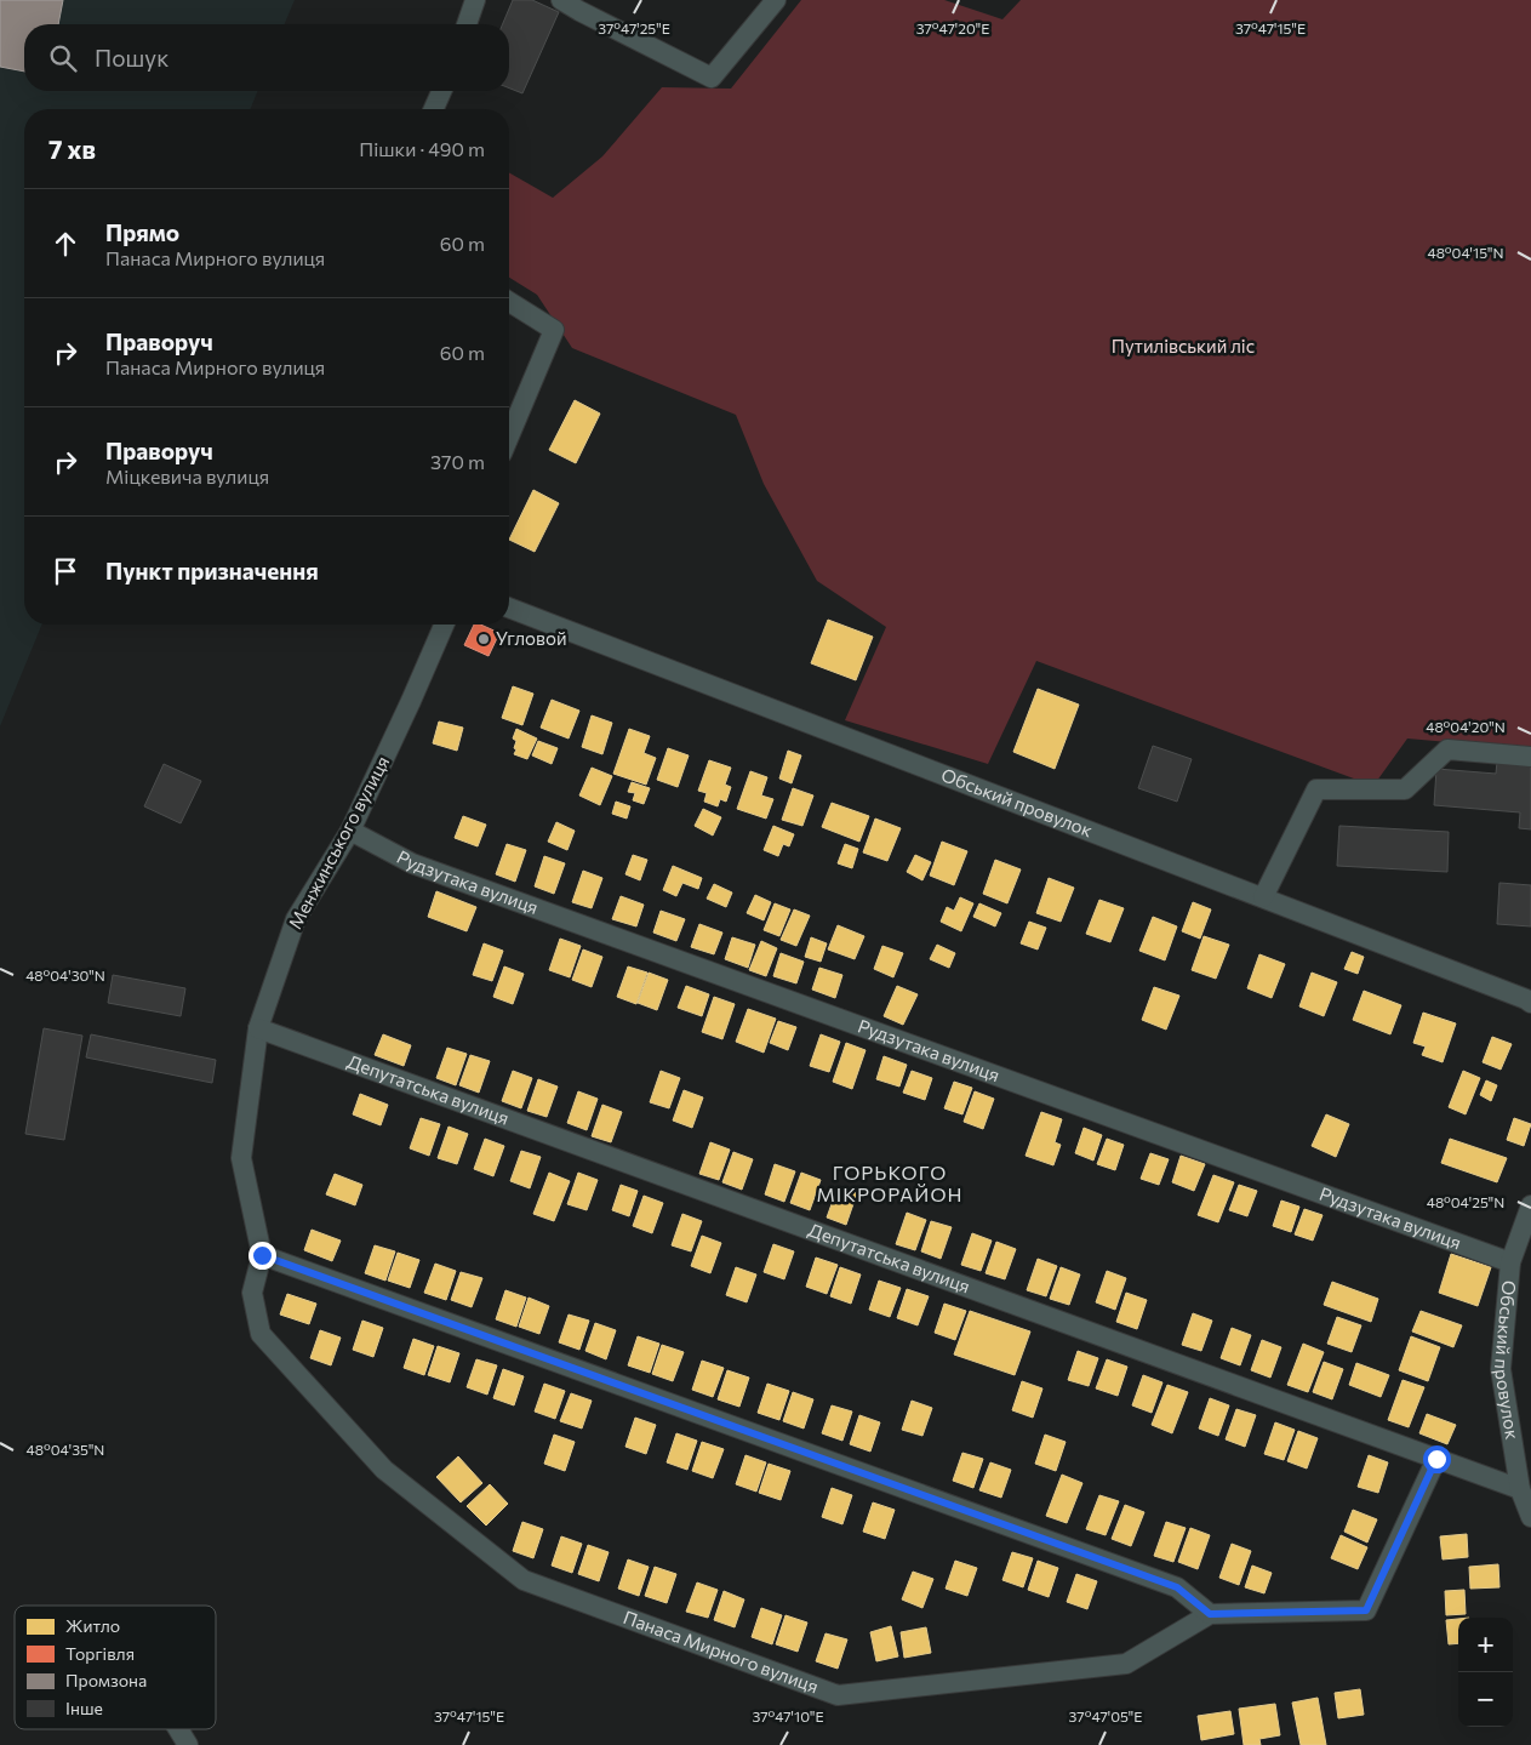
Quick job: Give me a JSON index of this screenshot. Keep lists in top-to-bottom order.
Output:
{
  "streets": {
    "street": [
      "Обський провулок",
      "Менжинського вулиця",
      "Рудзутака вулиця",
      "Депутатська вулиця",
      "Панаса Мирного вулиця"
    ]
  },
  "crossings": [
    ["Обський провулок", "Рудзутака вулиця"],
    ["Обський провулок", "Депутатська вулиця"],
    ["Менжинського вулиця", "Рудзутака вулиця"],
    ["Менжинського вулиця", "Депутатська вулиця"],
    ["Менжинського вулиця", "Панаса Мирного вулиця"],
    ["Депутатська вулиця", "Панаса Мирного вулиця"]
  ],
  "districts": ["ГОРЬКОГО МІКРОРАЙОН"],
  "parks": ["Путилівський ліс"],
  "places": ["Угловой"],
  "legend": [
    "Житло",
    "Торгівля",
    "Промзона",
    "Інше"
  ],
  "page": {
    "search": "Пошук",
    "heading": ["7 хв", "Пішки · 490 m"],
    "list": [
      ["Прямо", "Панаса Мирного вулиця", "60 m"],
      ["Праворуч", "Панаса Мирного вулиця", "60 m"],
      ["Праворуч", "Міцкевича вулиця", "370 m"],
      "Пункт призначення"
    ],
    "map_buttons": ["+", "−"]
  },
  "coordinates": [
    "37°47'25\"E",
    "37°47'20\"E",
    "37°47'15\"E",
    "48°04'15\"N",
    "48°04'20\"N",
    "48°04'30\"N",
    "48°04'25\"N",
    "48°04'35\"N",
    "37°47'10\"E",
    "37°47'05\"E"
  ]
}
